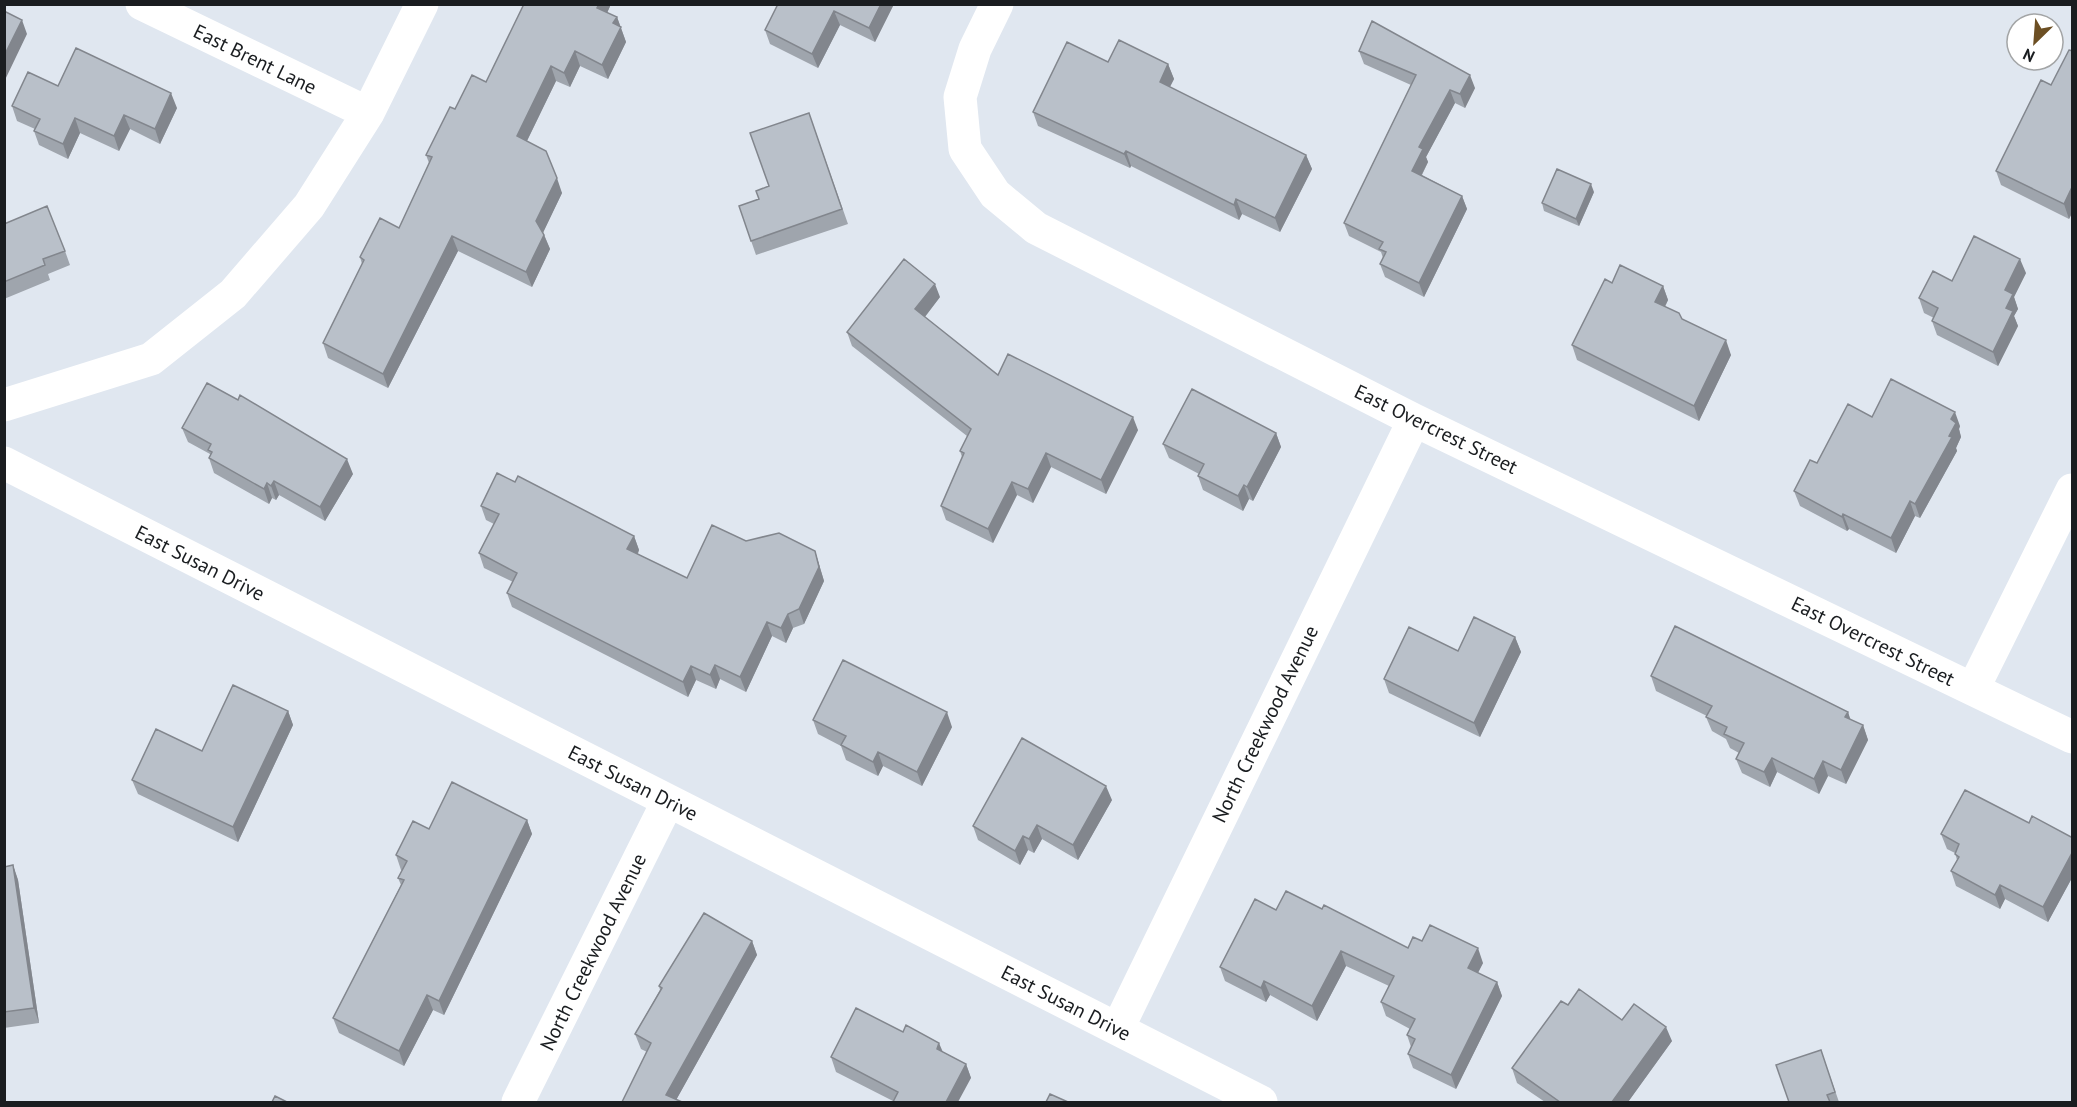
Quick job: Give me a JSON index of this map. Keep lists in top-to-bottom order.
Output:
{
  "streets": {
    "street": [
      "East Brent Lane",
      "East Overcrest Street",
      "East Susan Drive",
      "North Creekwood Avenue"
    ]
  },
  "crossings": [
    ["East Overcrest Street", "North Creekwood Avenue"],
    ["East Susan Drive", "North Creekwood Avenue"]
  ],
  "north": "bottom left"
}
